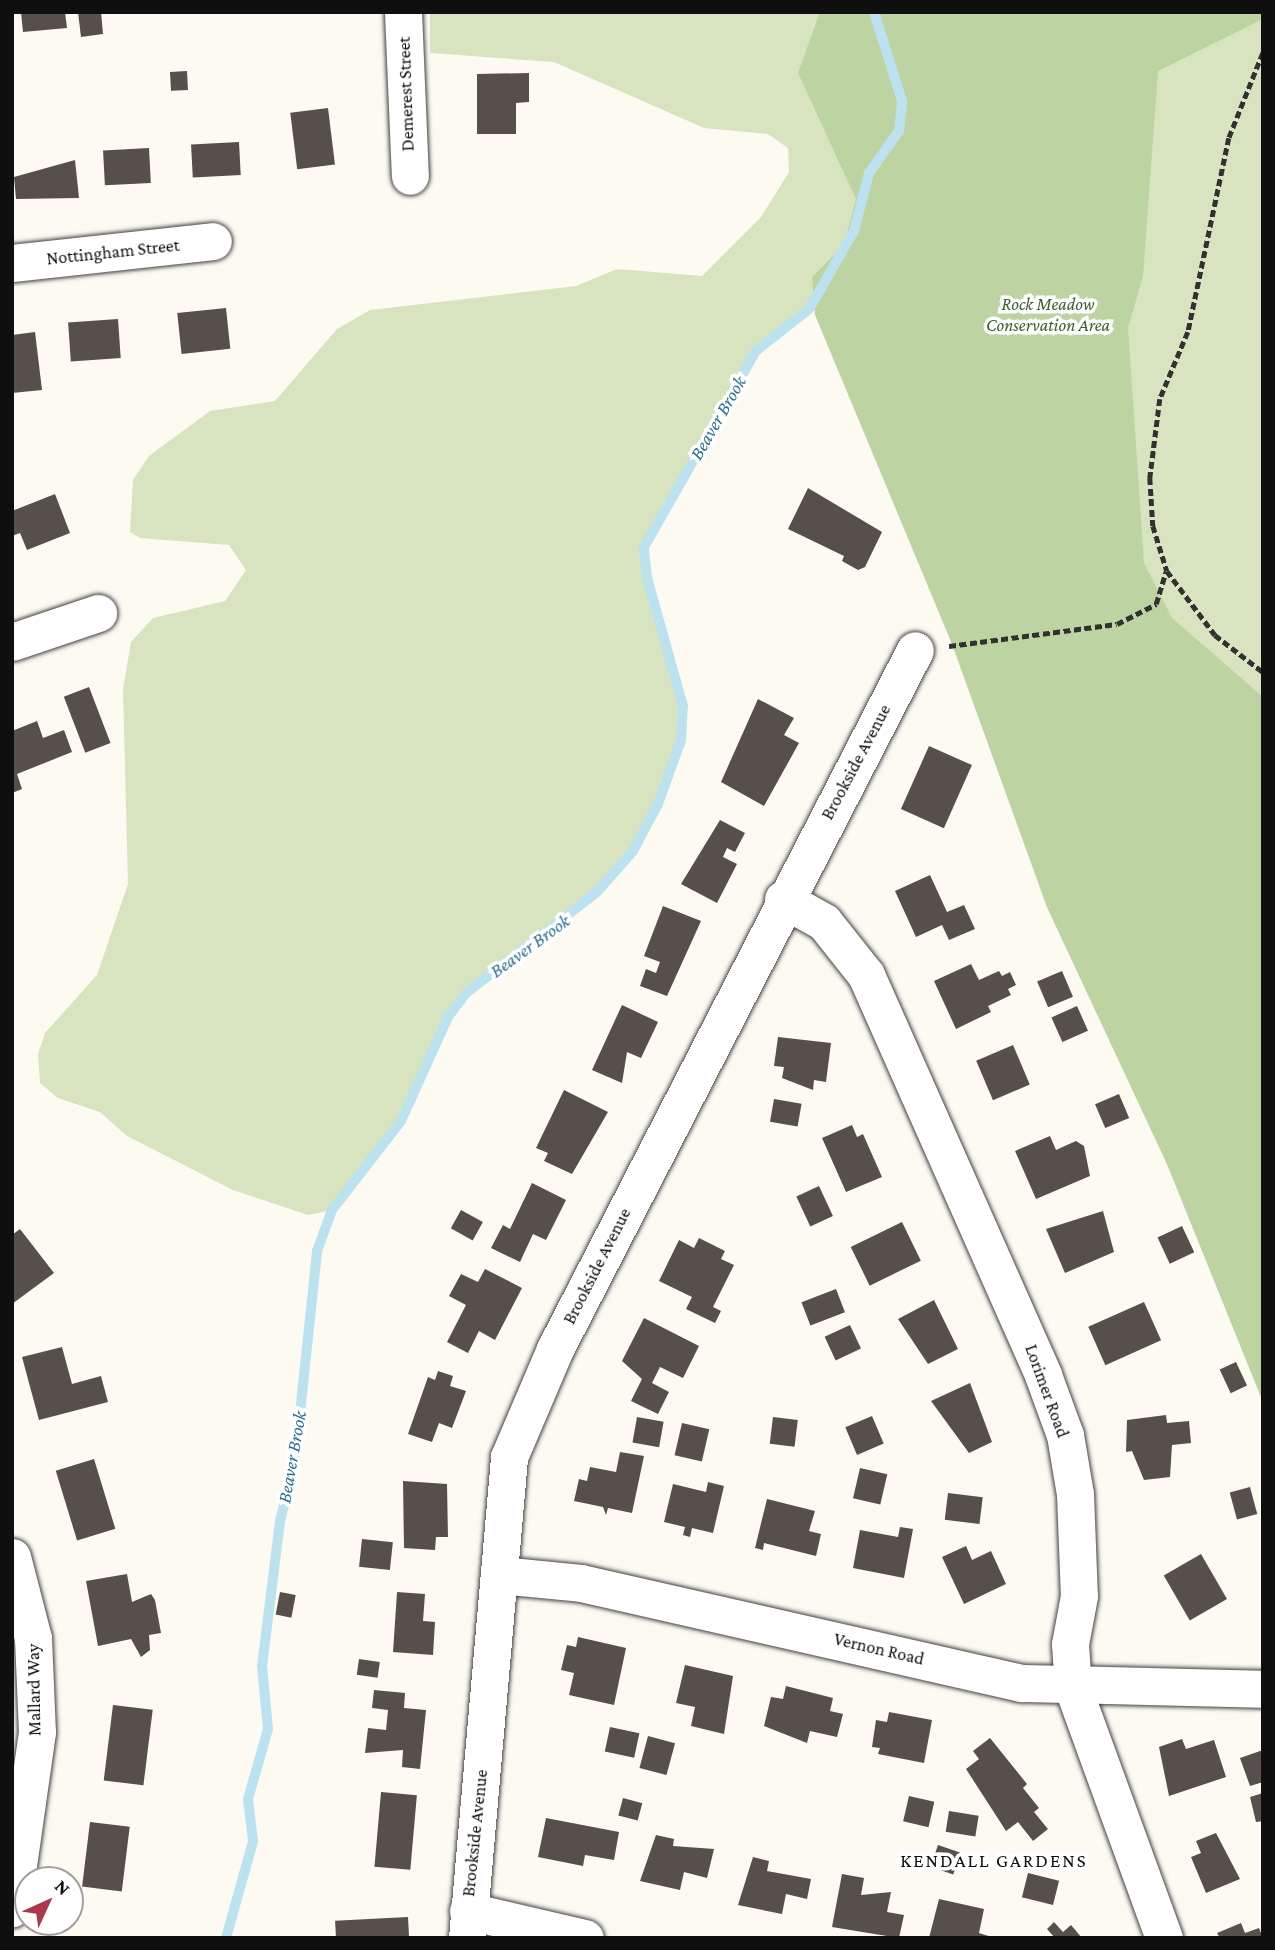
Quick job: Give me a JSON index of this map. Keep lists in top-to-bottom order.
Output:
{
  "streets": {
    "street": [
      "Demerest Street",
      "Nottingham Street",
      "Brookside Avenue",
      "Lorimer Road",
      "Vernon Road",
      "Mallard Way"
    ]
  },
  "crossings": [
    ["Brookside Avenue", "Lorimer Road"],
    ["Brookside Avenue", "Vernon Road"],
    ["Lorimer Road", "Vernon Road"]
  ],
  "districts": ["KENDALL GARDENS"],
  "water": ["Beaver Brook"],
  "parks": ["Rock Meadow Conservation Area"],
  "north": "top right"
}
